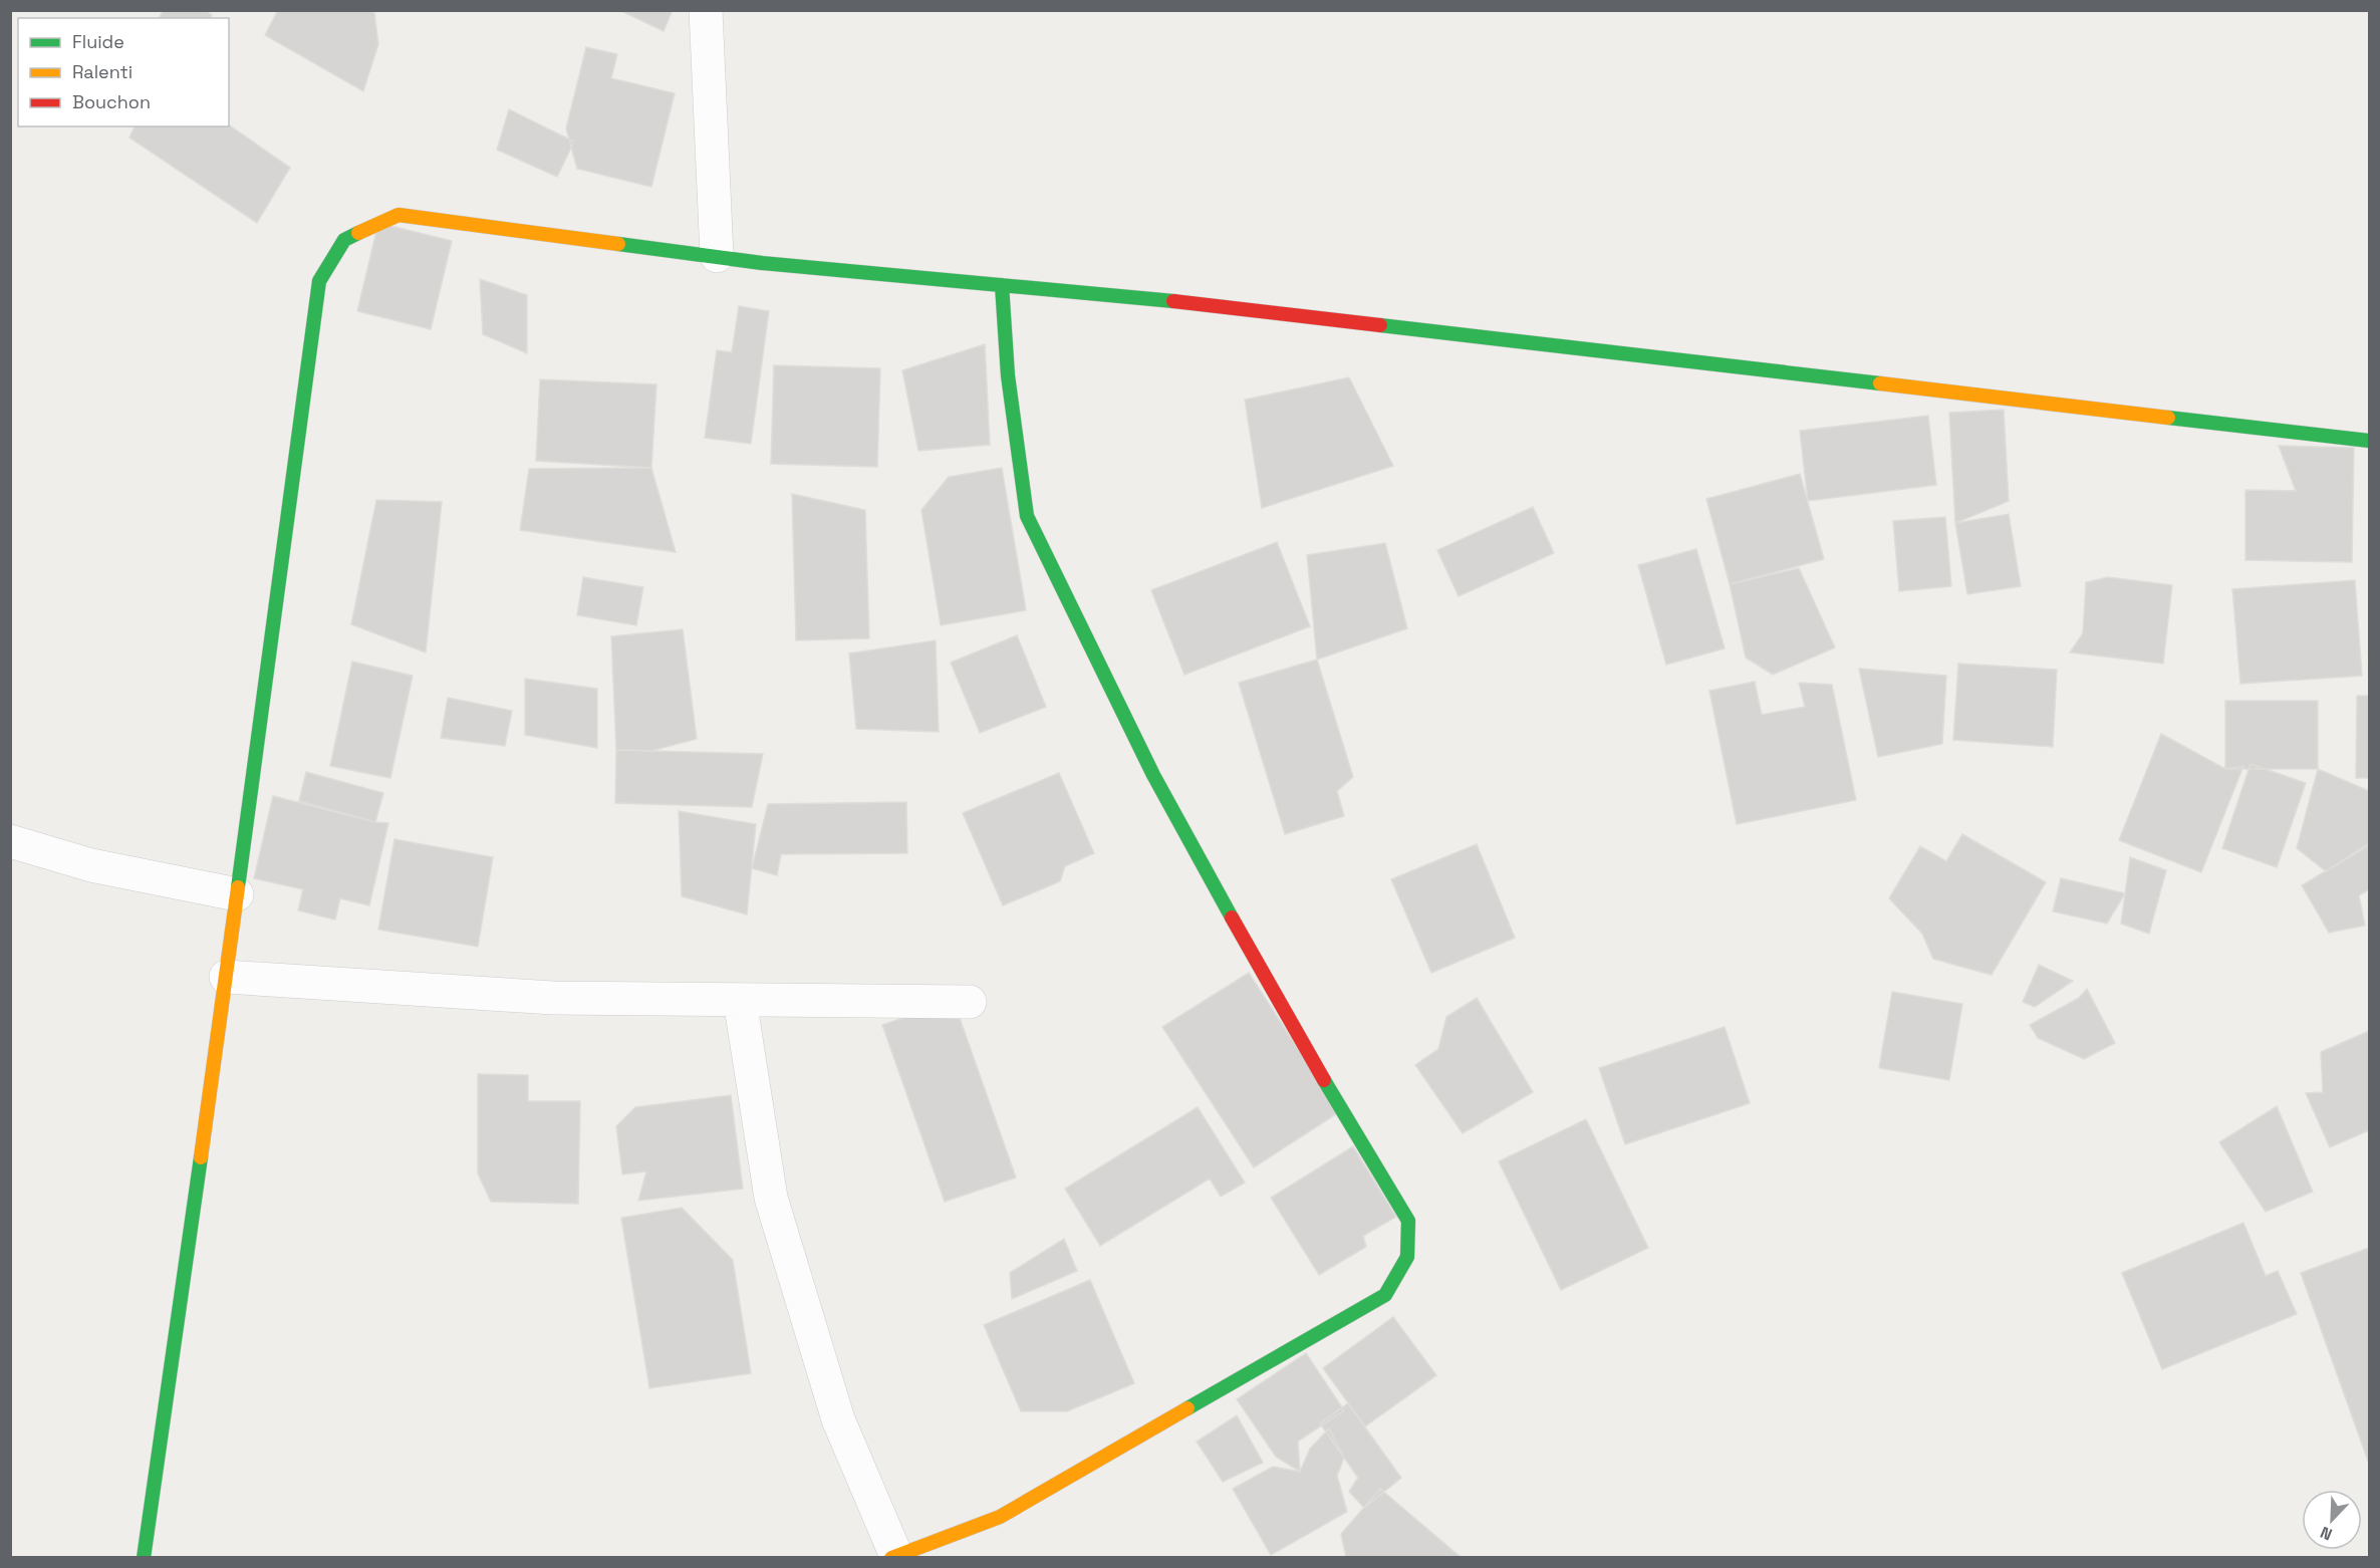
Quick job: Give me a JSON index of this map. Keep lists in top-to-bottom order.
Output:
{
  "legend": ["Fluide", "Ralenti", "Bouchon"],
  "north": "bottom left"
}
